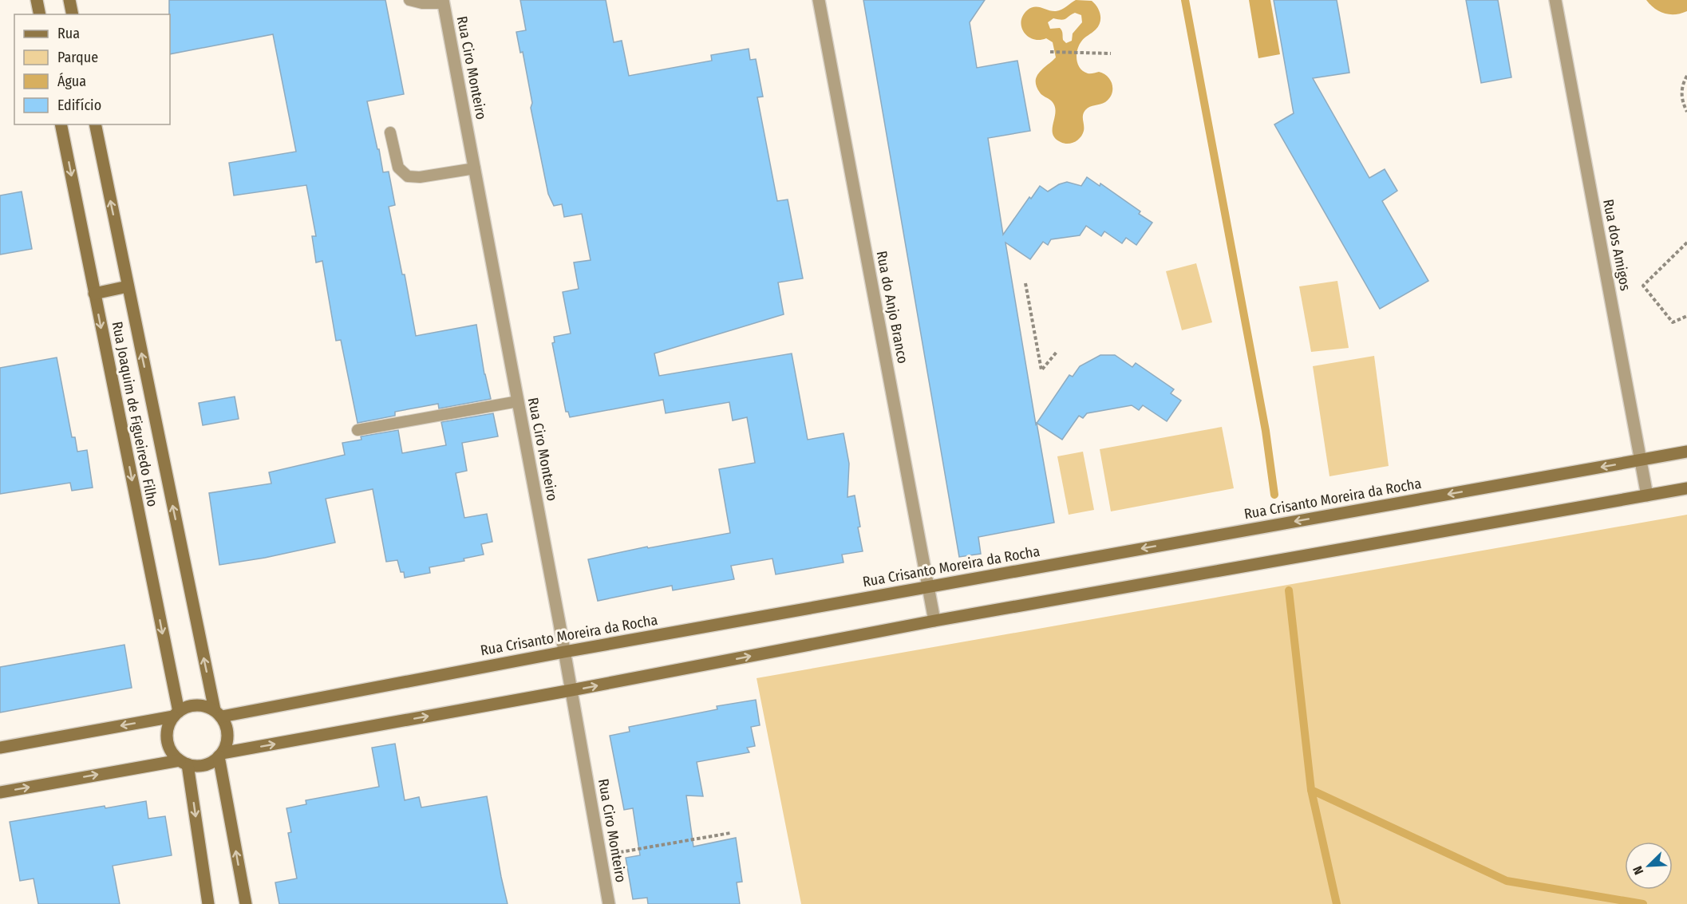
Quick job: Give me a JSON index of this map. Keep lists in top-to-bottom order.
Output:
{
  "streets": {
    "main road": ["Rua Joaquim de Figueiredo Filho", "Rua Crisanto Moreira da Rocha"],
    "street": ["Rua Ciro Monteiro", "Rua dos Amigos", "Rua do Anjo Branco"]
  },
  "crossings": [
    ["Rua Ciro Monteiro", "Rua Crisanto Moreira da Rocha"],
    ["Rua dos Amigos", "Rua Crisanto Moreira da Rocha"],
    ["Rua do Anjo Branco", "Rua Crisanto Moreira da Rocha"],
    ["Rua Joaquim de Figueiredo Filho", "Rua Crisanto Moreira da Rocha"]
  ],
  "legend": [
    "Rua",
    "Parque",
    "Água",
    "Edifício"
  ],
  "north": "bottom left"
}
